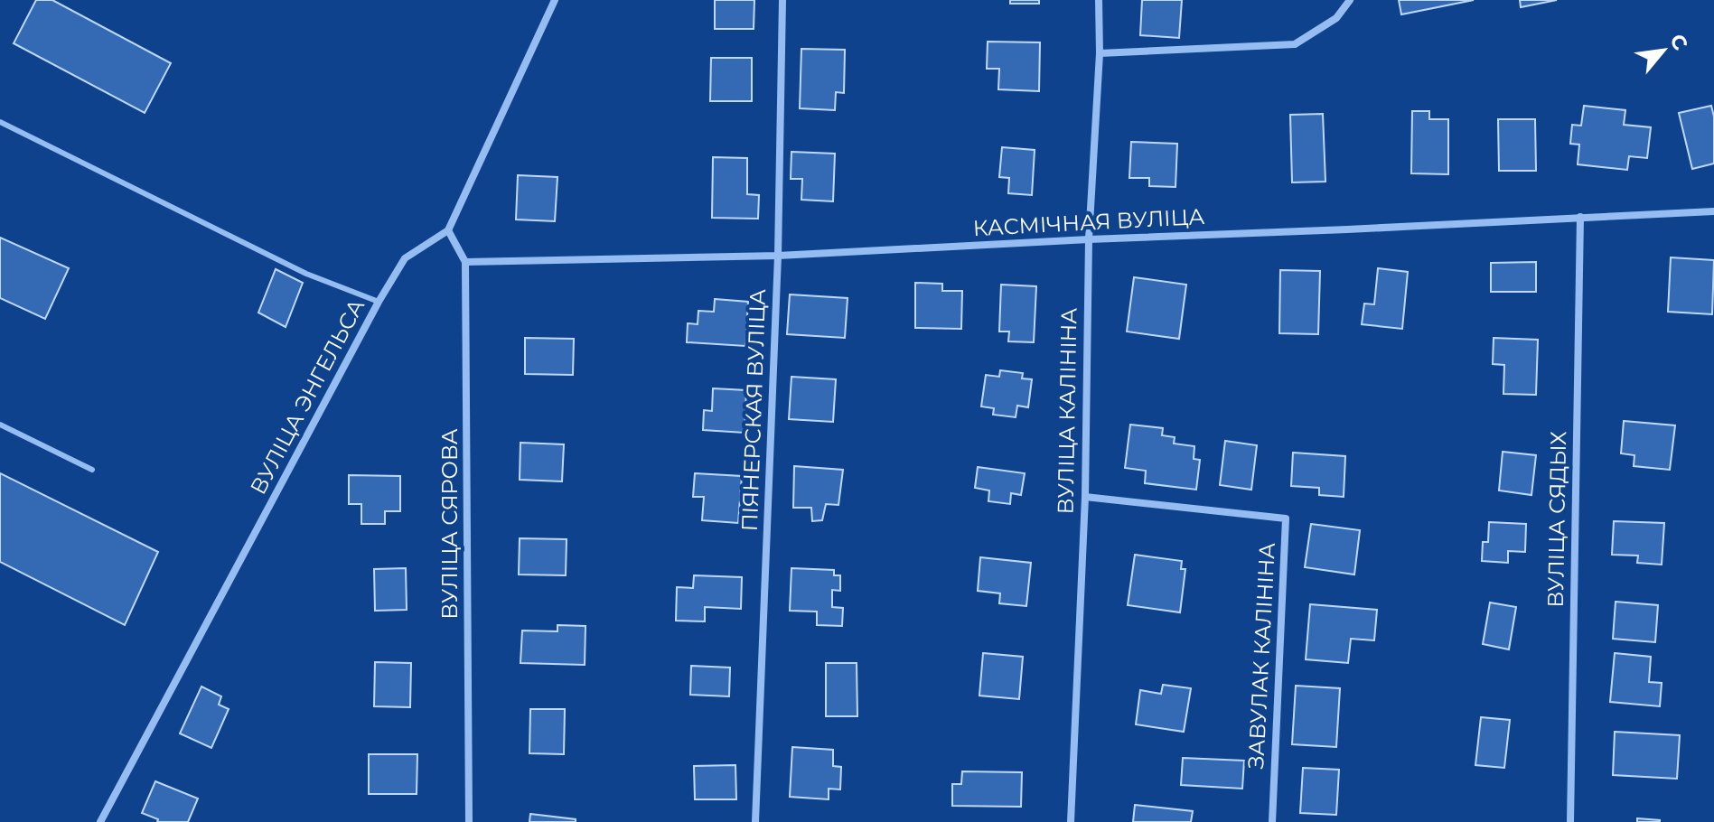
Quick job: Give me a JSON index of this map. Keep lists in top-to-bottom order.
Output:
{
  "streets": {
    "street": [
      "КАСМІЧНАЯ ВУЛІЦА",
      "ВУЛІЦА ЭНГЕЛЬСА",
      "ПІЯНЕРСКАЯ ВУЛІЦА",
      "ВУЛІЦА КАЛІНІНА",
      "ВУЛІЦА СЯДЫХ",
      "ВУЛІЦА СЯРОВА",
      "ЗАВУЛАК КАЛІНІНА"
    ]
  },
  "crossings": [
    ["КАСМІЧНАЯ ВУЛІЦА", "ПІЯНЕРСКАЯ ВУЛІЦА"],
    ["КАСМІЧНАЯ ВУЛІЦА", "ВУЛІЦА КАЛІНІНА"],
    ["КАСМІЧНАЯ ВУЛІЦА", "ВУЛІЦА СЯДЫХ"],
    ["КАСМІЧНАЯ ВУЛІЦА", "ВУЛІЦА СЯРОВА"],
    ["ВУЛІЦА ЭНГЕЛЬСА", "ВУЛІЦА СЯРОВА"],
    ["ВУЛІЦА КАЛІНІНА", "ЗАВУЛАК КАЛІНІНА"]
  ],
  "north": "top right"
}
